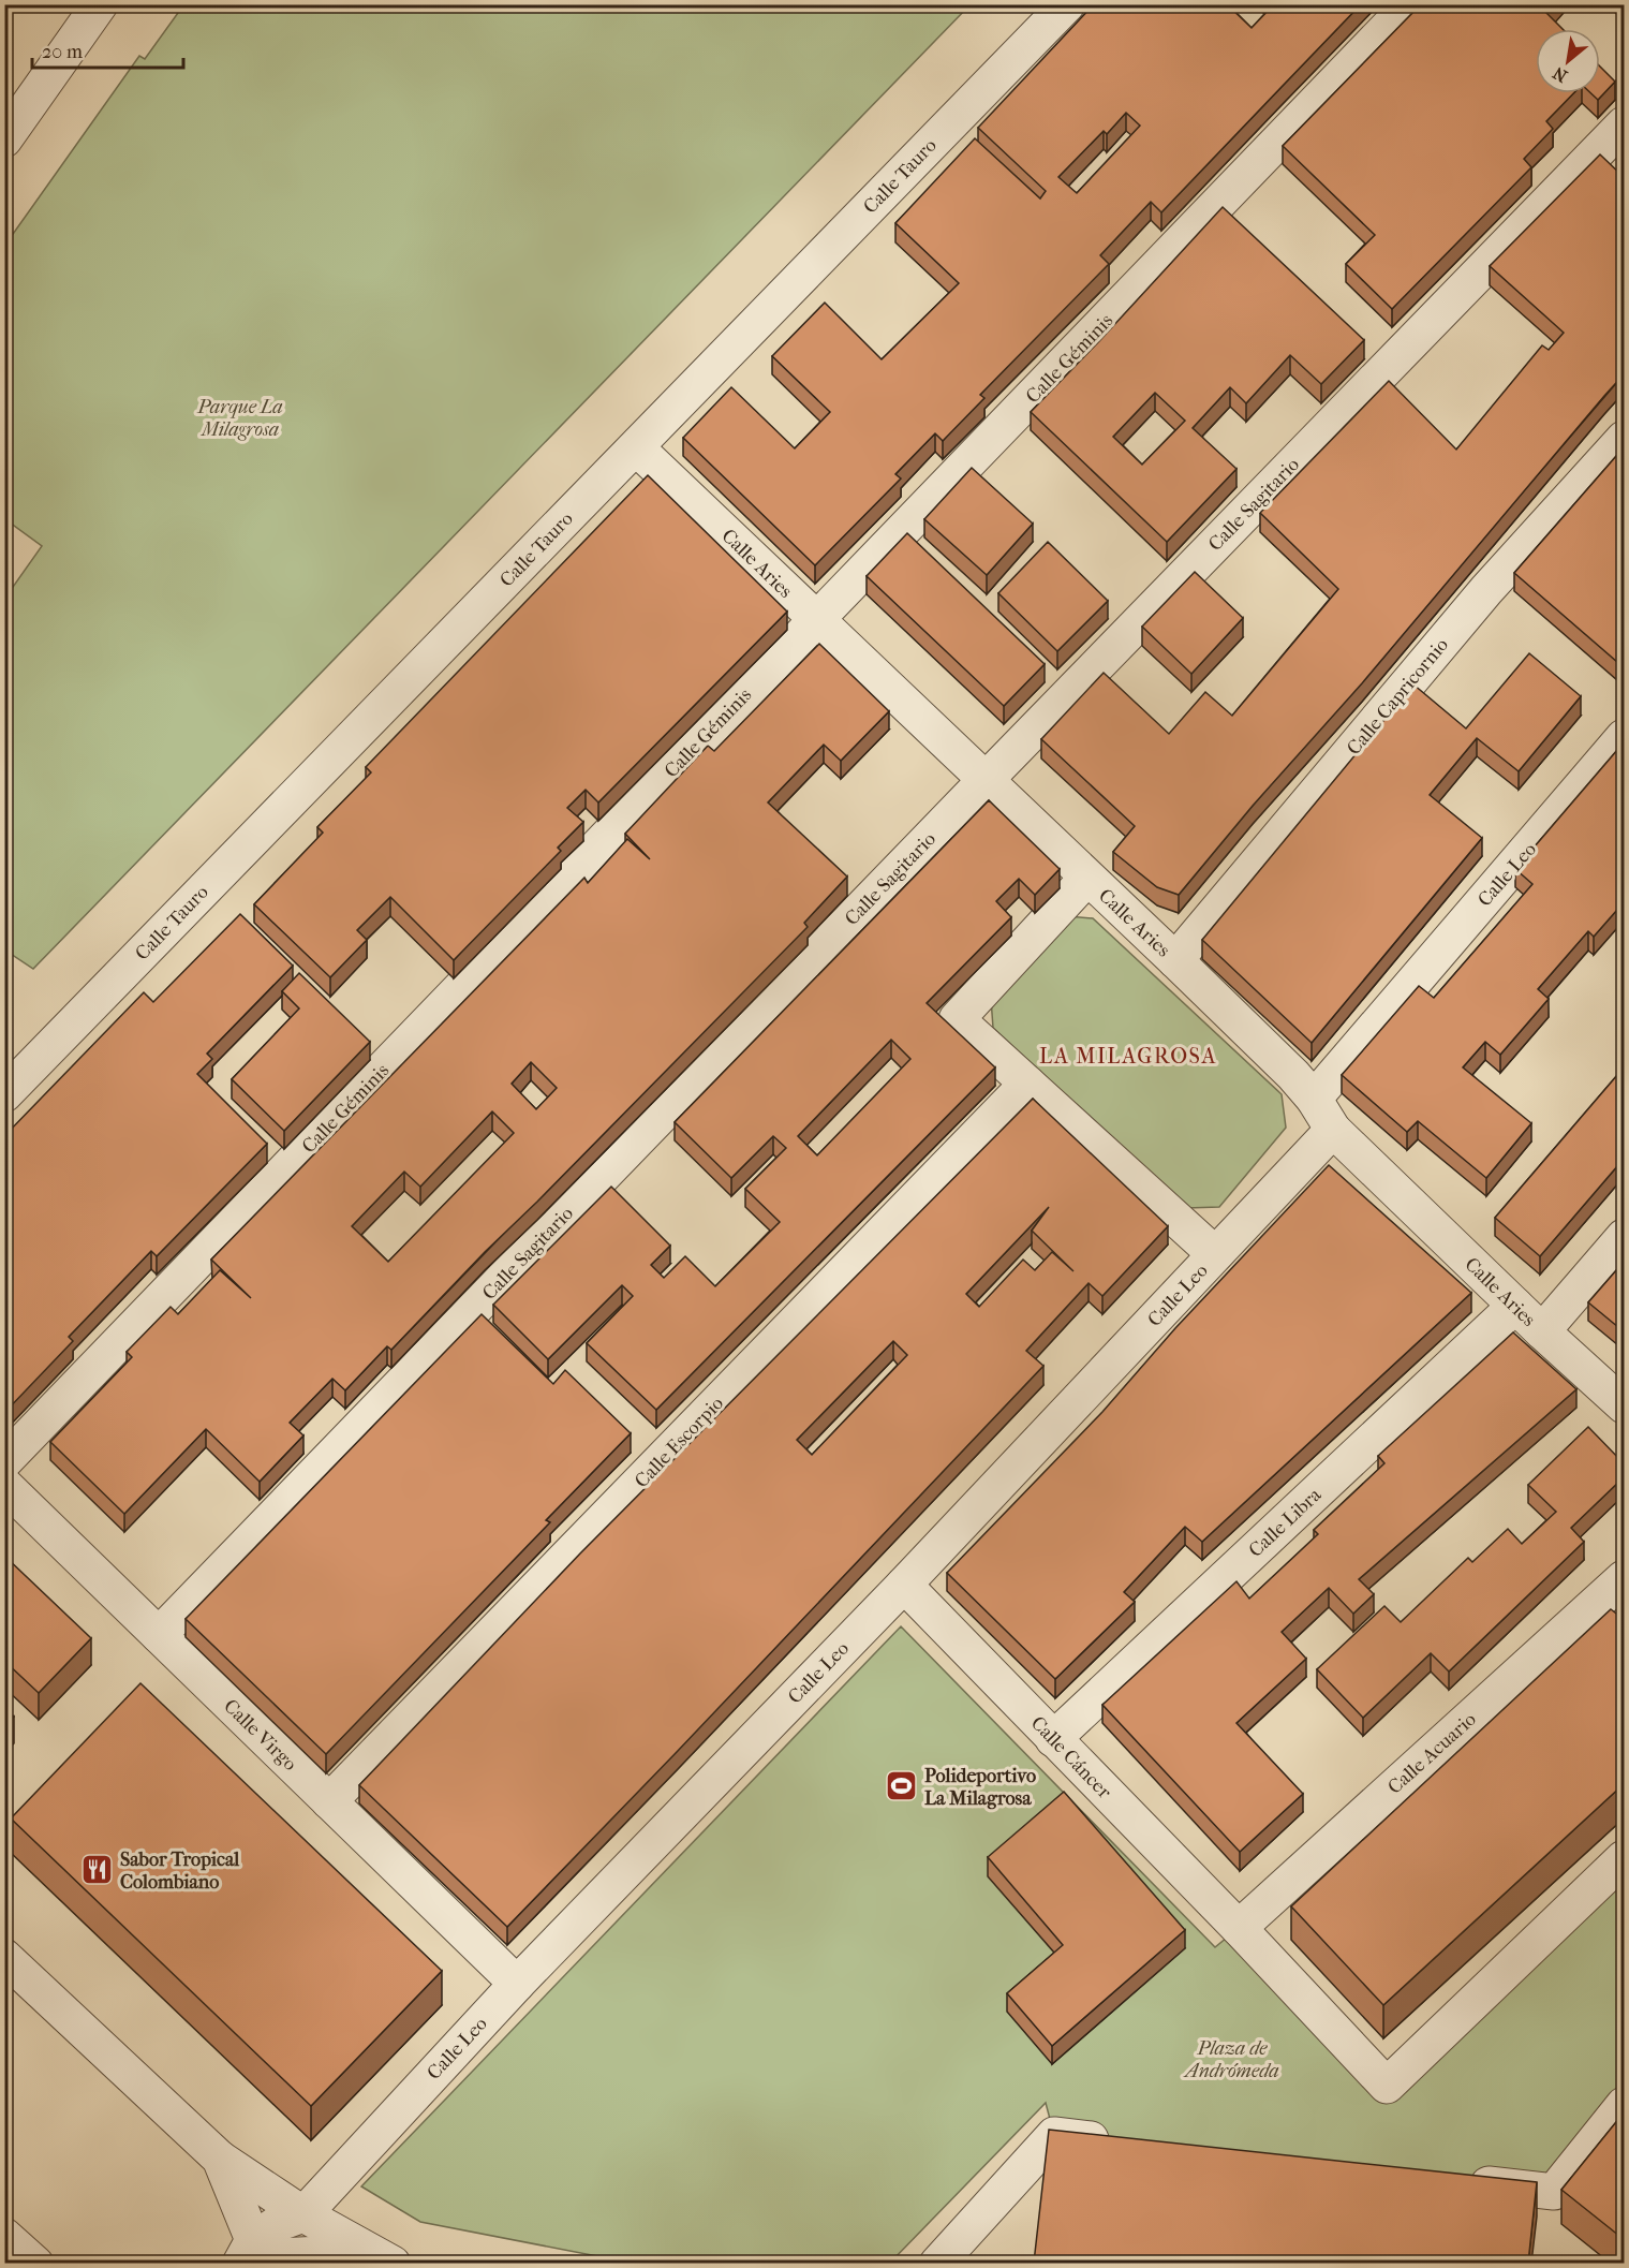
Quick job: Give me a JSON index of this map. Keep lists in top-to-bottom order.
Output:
{
  "streets": {
    "street": [
      "Calle Tauro",
      "Calle Géminis",
      "Calle Sagitario",
      "Calle Aries",
      "Calle Capricornio",
      "Calle Leo",
      "Calle Escorpio",
      "Calle Libra",
      "Calle Virgo",
      "Calle Acuario",
      "Calle Cáncer"
    ]
  },
  "crossings": [
    ["Calle Tauro", "Calle Aries"],
    ["Calle Géminis", "Calle Aries"],
    ["Calle Sagitario", "Calle Aries"],
    ["Calle Sagitario", "Calle Virgo"],
    ["Calle Aries", "Calle Capricornio"],
    ["Calle Aries", "Calle Leo"],
    ["Calle Aries", "Calle Libra"],
    ["Calle Leo", "Calle Virgo"],
    ["Calle Leo", "Calle Cáncer"],
    ["Calle Escorpio", "Calle Virgo"],
    ["Calle Libra", "Calle Cáncer"],
    ["Calle Acuario", "Calle Cáncer"]
  ],
  "districts": ["LA MILAGROSA"],
  "parks": ["Parque La Milagrosa", "Plaza de Andrómeda"],
  "places": {
    "sports": ["Polideportivo La Milagrosa"],
    "restaurant": ["Sabor Tropical Colombiano"]
  },
  "scale_bar": "20 m",
  "north": "bottom left"
}
